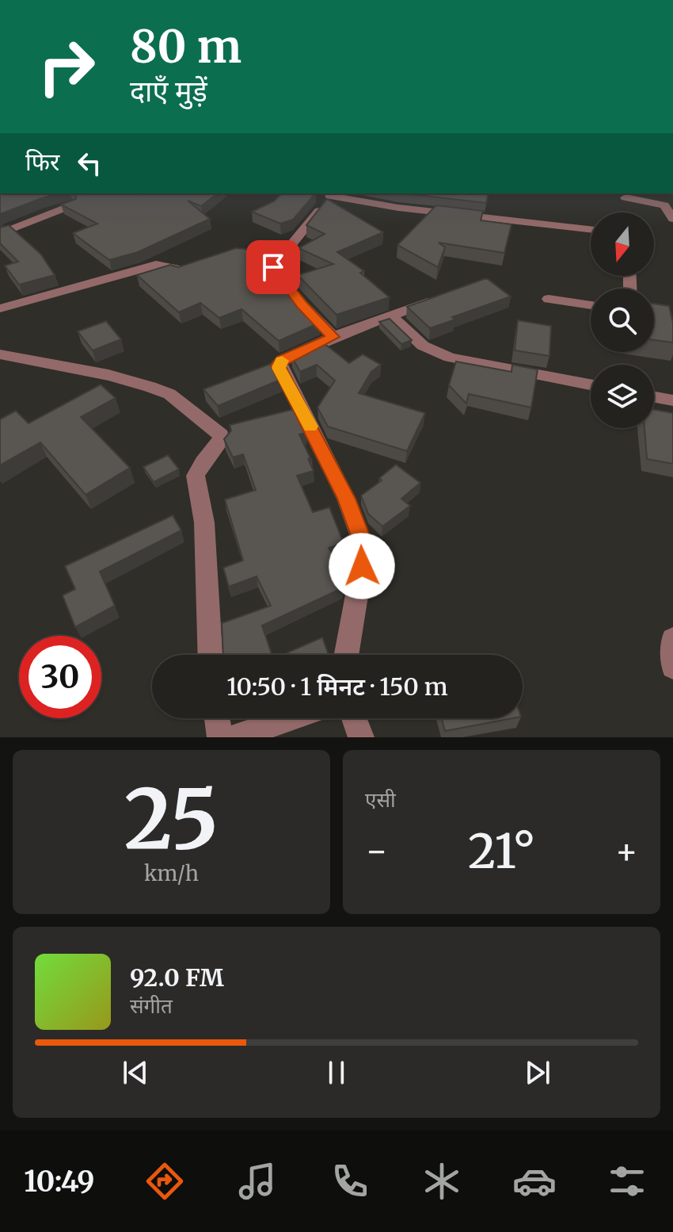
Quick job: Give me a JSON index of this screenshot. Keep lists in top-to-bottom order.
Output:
{
  "north": "bottom",
  "page": {
    "turn": ["80 m", "दाएँ मुड़ें"],
    "then": "फिर",
    "limit": "30",
    "trip": "10:50 · 1 मिनट · 150 m",
    "tile": [
      ["25", "km/h"],
      "एसी"
    ],
    "heat": ["−", "21°", "+"],
    "song": ["92.0 FM", "संगीत"],
    "tabs": "10:49"
  }
}
